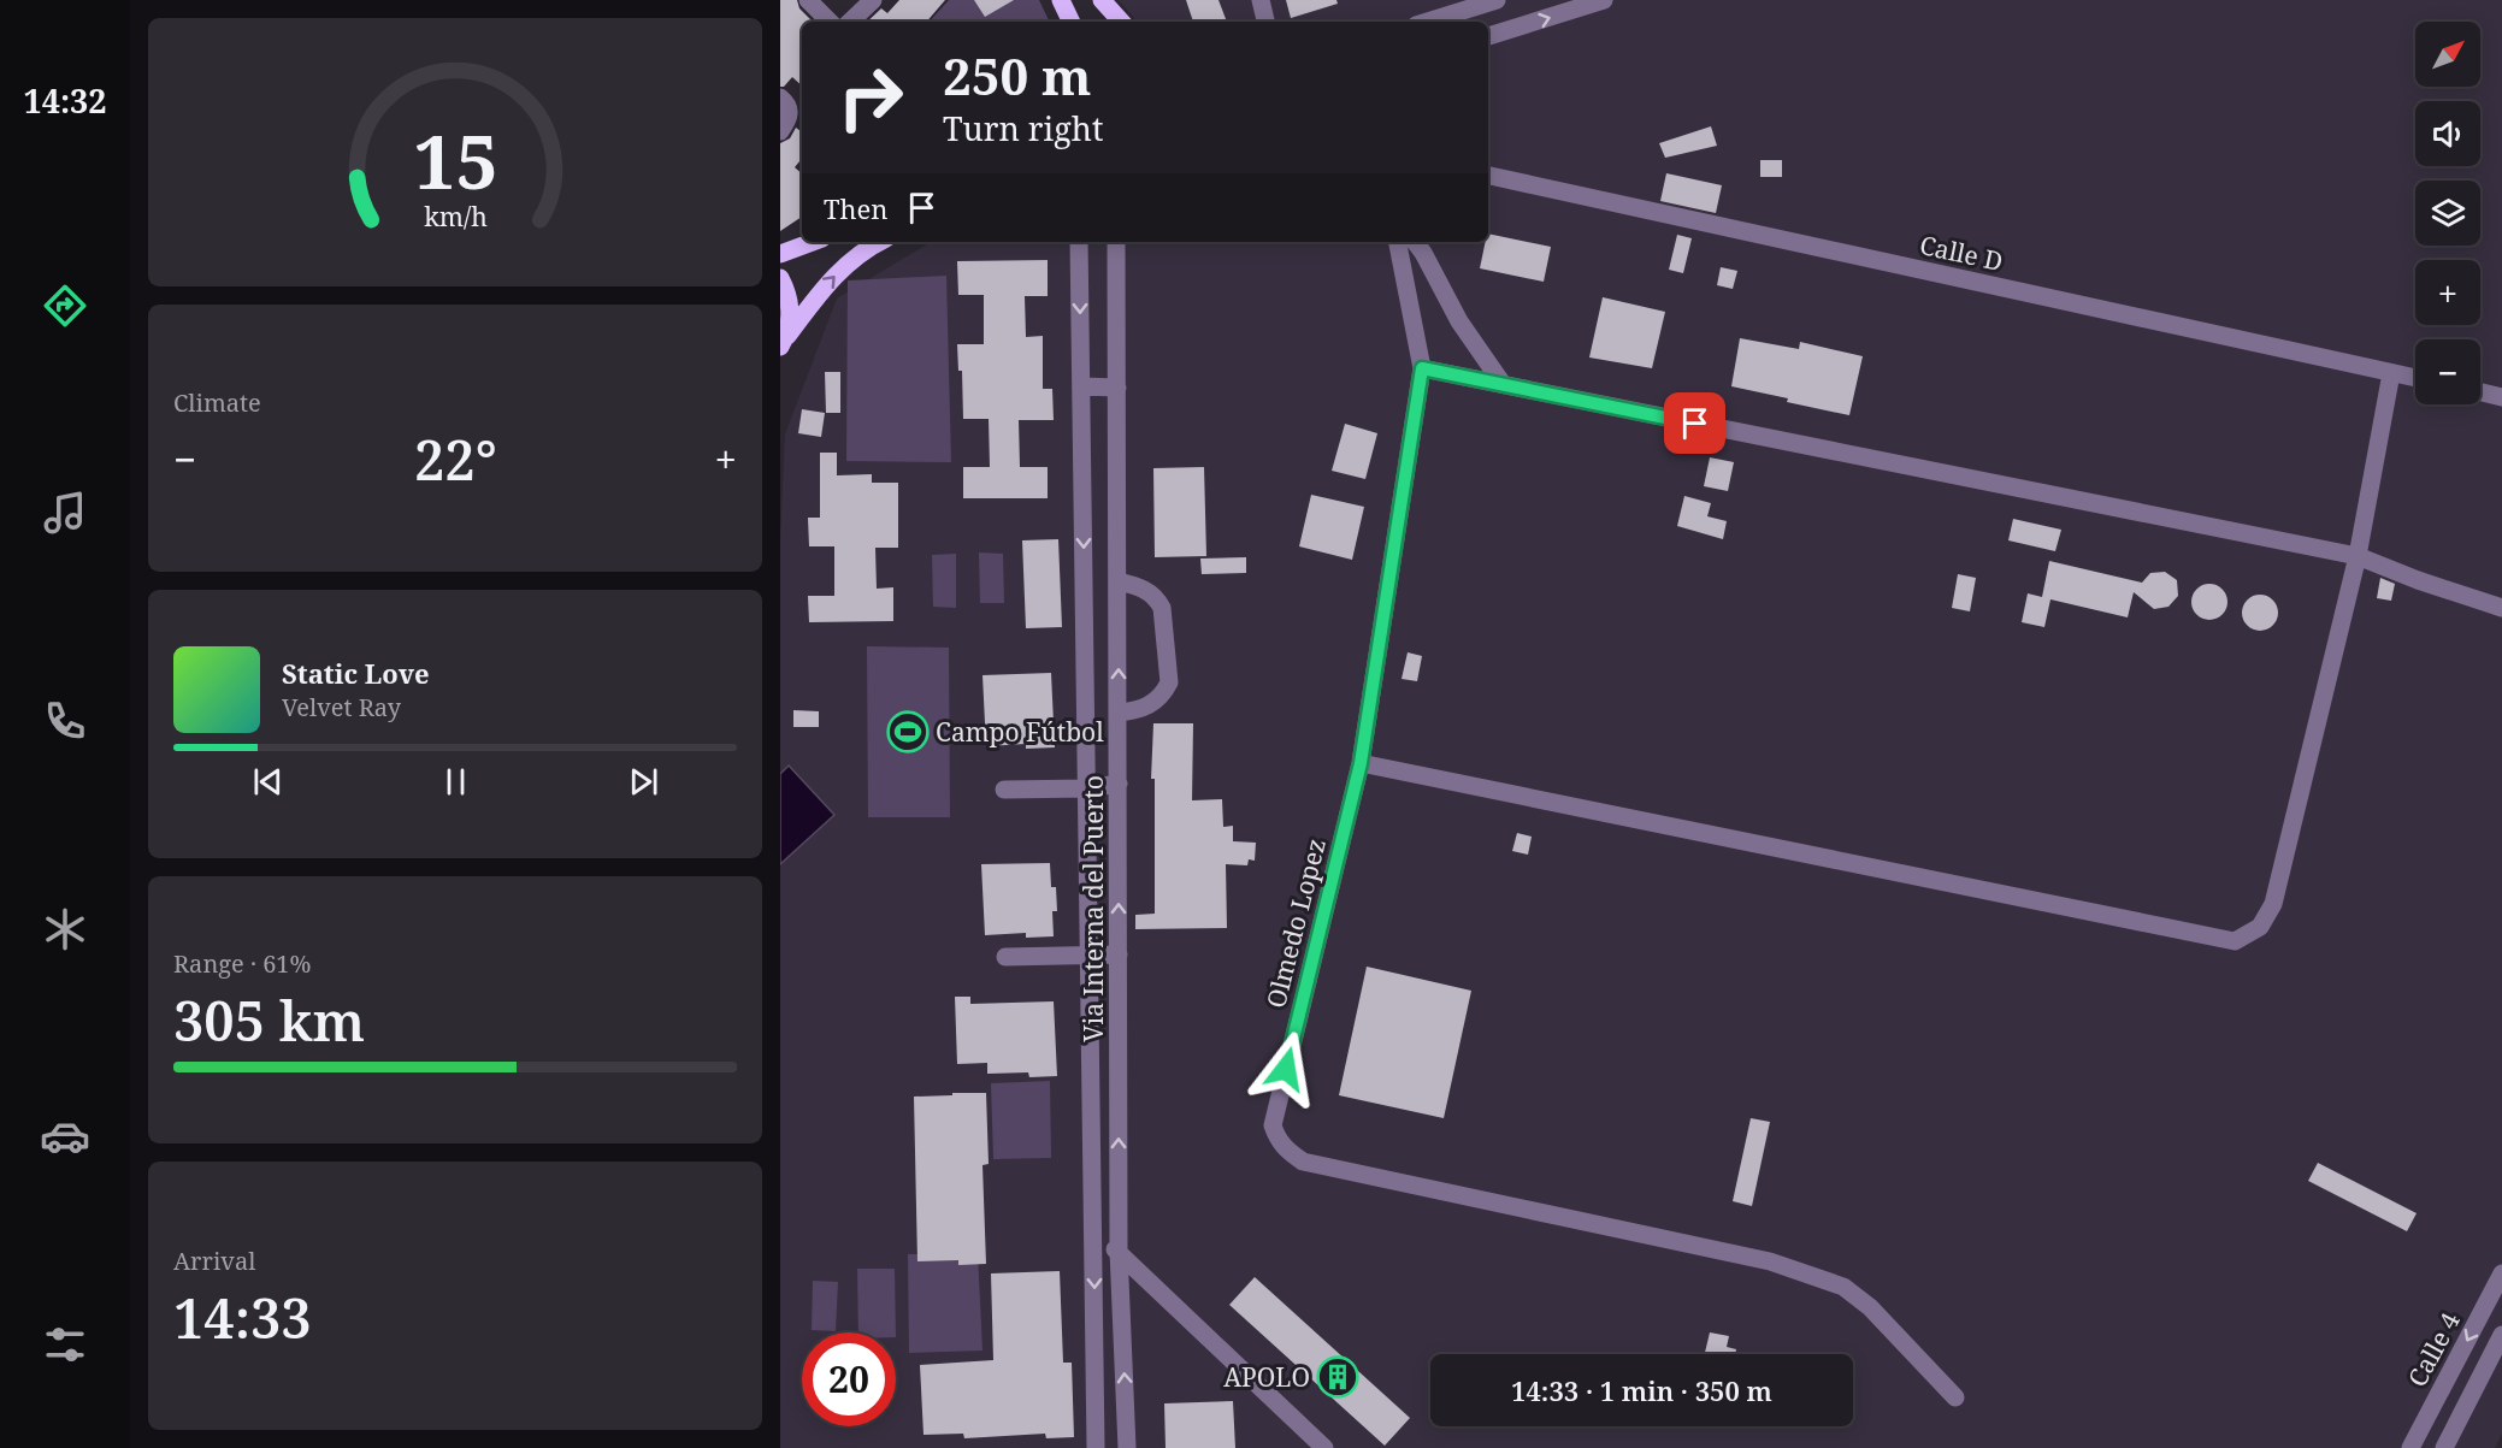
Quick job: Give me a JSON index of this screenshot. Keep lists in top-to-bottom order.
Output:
{
  "streets": {
    "street": [
      "Calle D",
      "Via Interna del Puerto",
      "Olmedo Lopez",
      "Calle 4"
    ]
  },
  "places": {
    "sports": ["Campo Fútbol"],
    "building": ["APOLO"]
  },
  "north": "top right",
  "page": {
    "tabs": "14:32",
    "map_buttons": ["+", "−"],
    "turn": ["250 m", "Turn right"],
    "then": "Then",
    "tile": [
      "Climate",
      ["Range · 61%", "305 km"],
      ["Arrival", "14:33"]
    ],
    "heat": ["−", "22°", "+"],
    "song": ["Static Love", "Velvet Ray"],
    "limit": "20",
    "trip": "14:33 · 1 min · 350 m",
    "gauge": ["15", "km/h"]
  }
}
